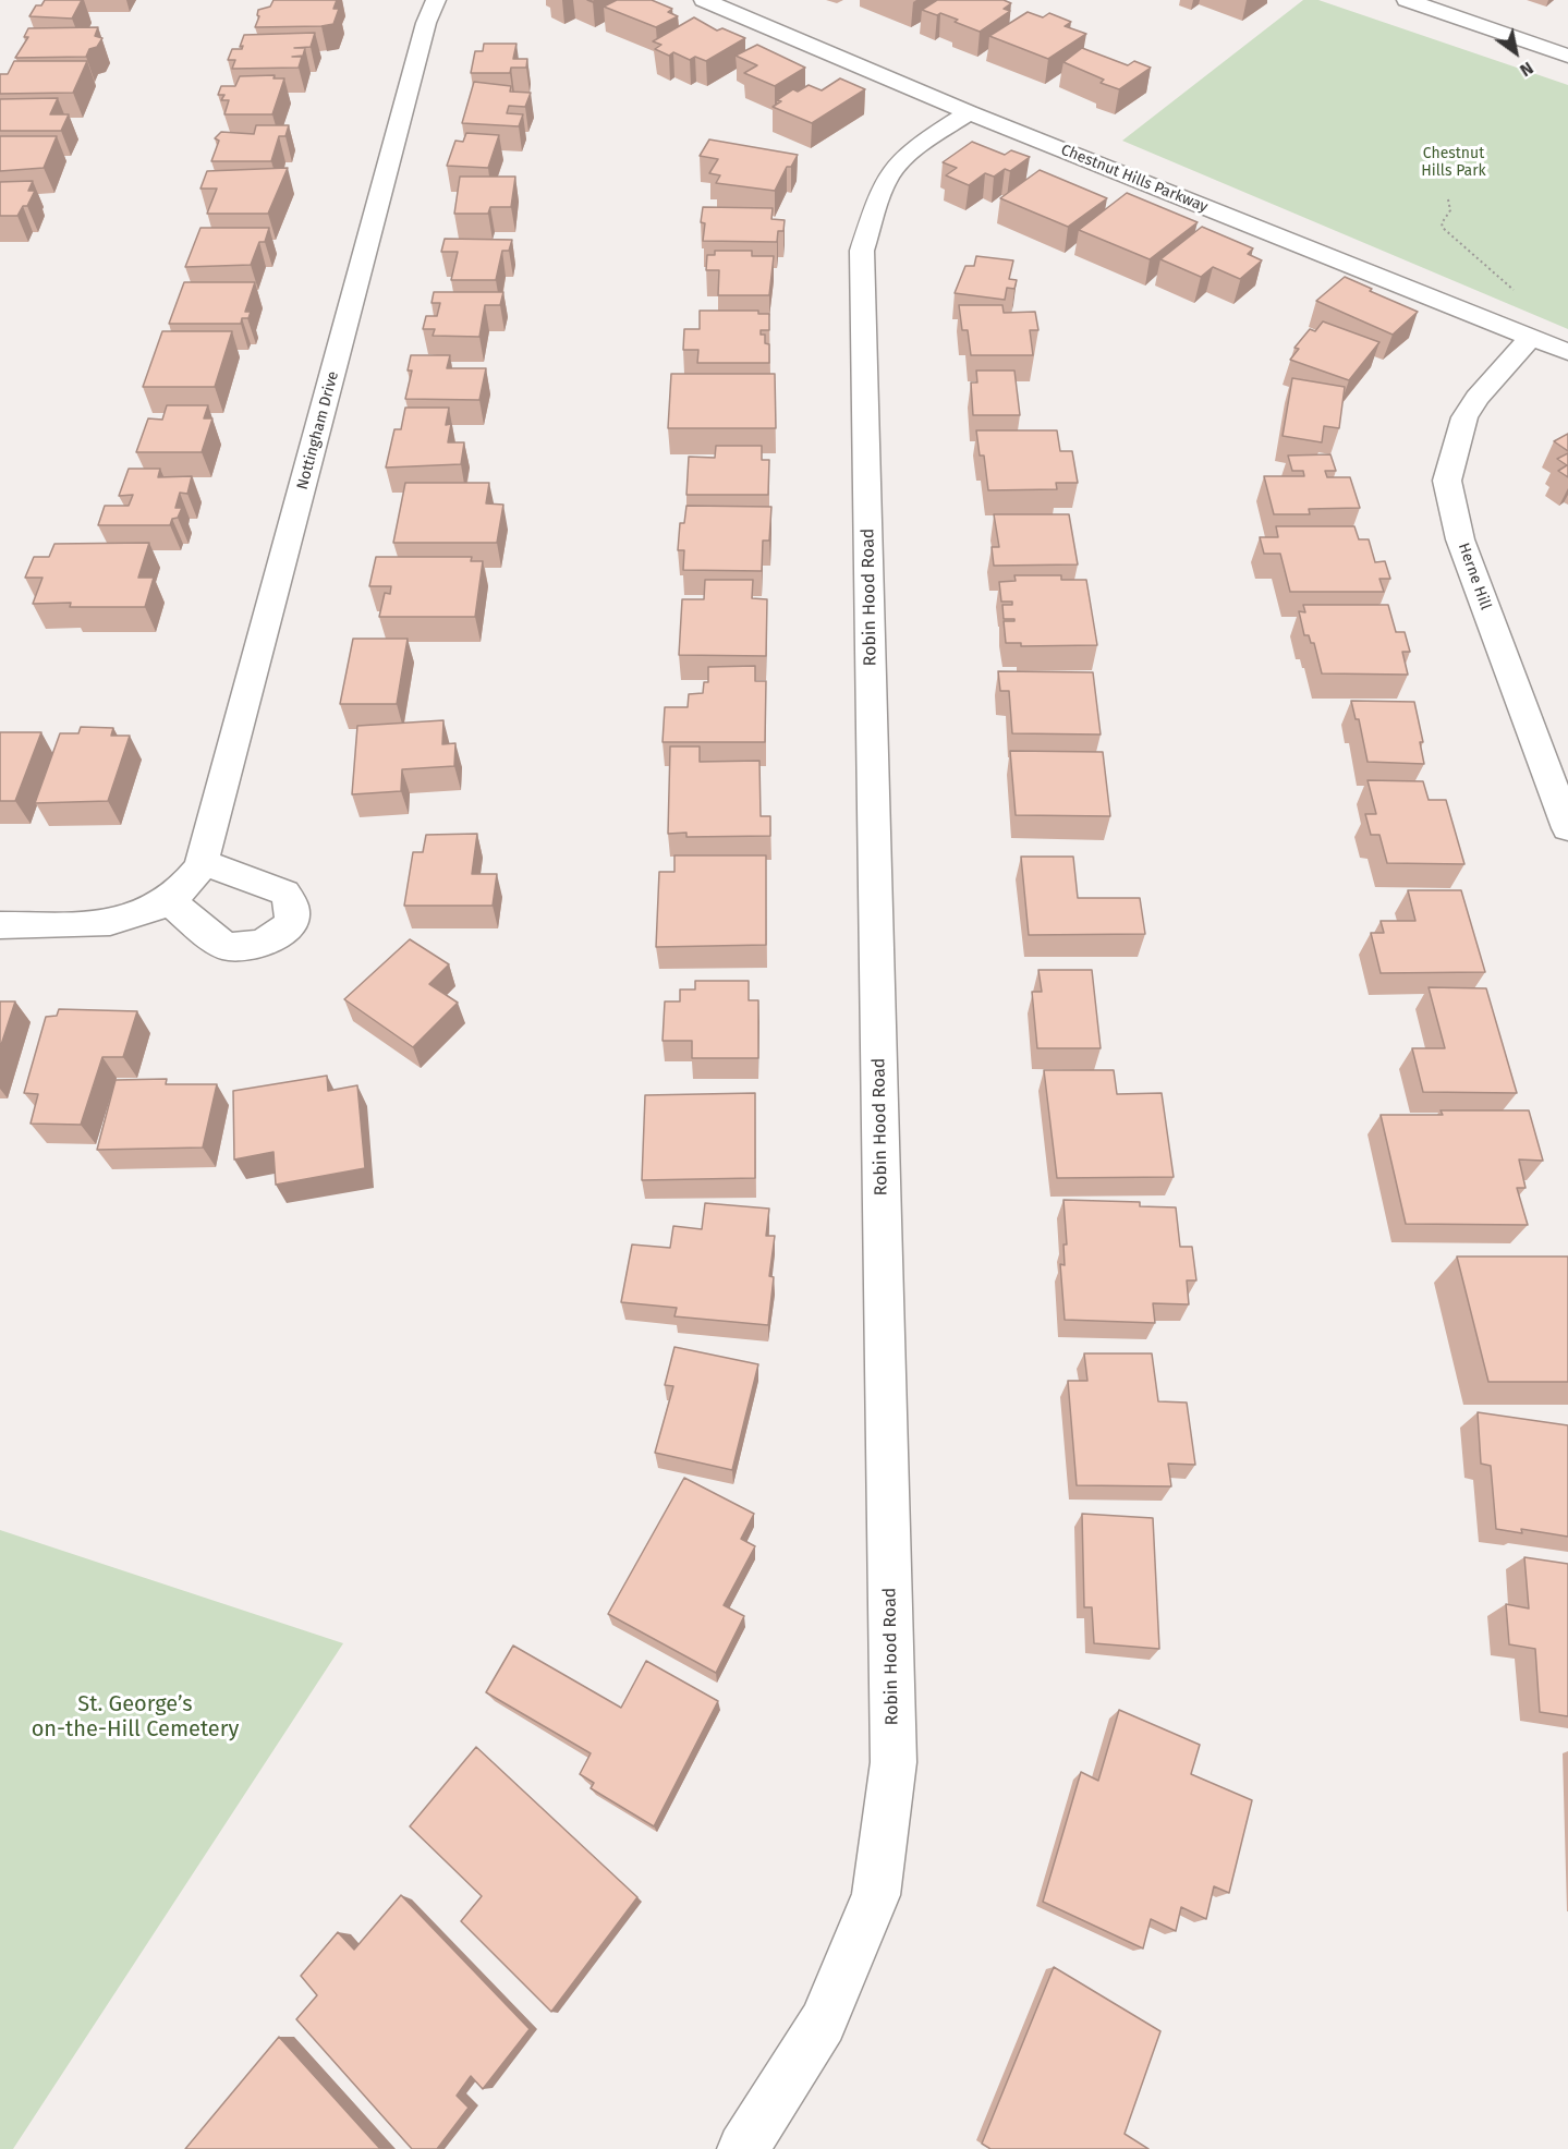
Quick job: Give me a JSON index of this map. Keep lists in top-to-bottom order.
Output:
{
  "streets": {
    "street": [
      "Chestnut Hills Parkway",
      "Nottingham Drive",
      "Herne Hill",
      "Robin Hood Road"
    ]
  },
  "crossings": [
    ["Chestnut Hills Parkway", "Herne Hill"],
    ["Chestnut Hills Parkway", "Robin Hood Road"]
  ],
  "parks": ["Chestnut Hills Park", "St. George’s on-the-Hill Cemetery"],
  "north": "bottom right"
}
